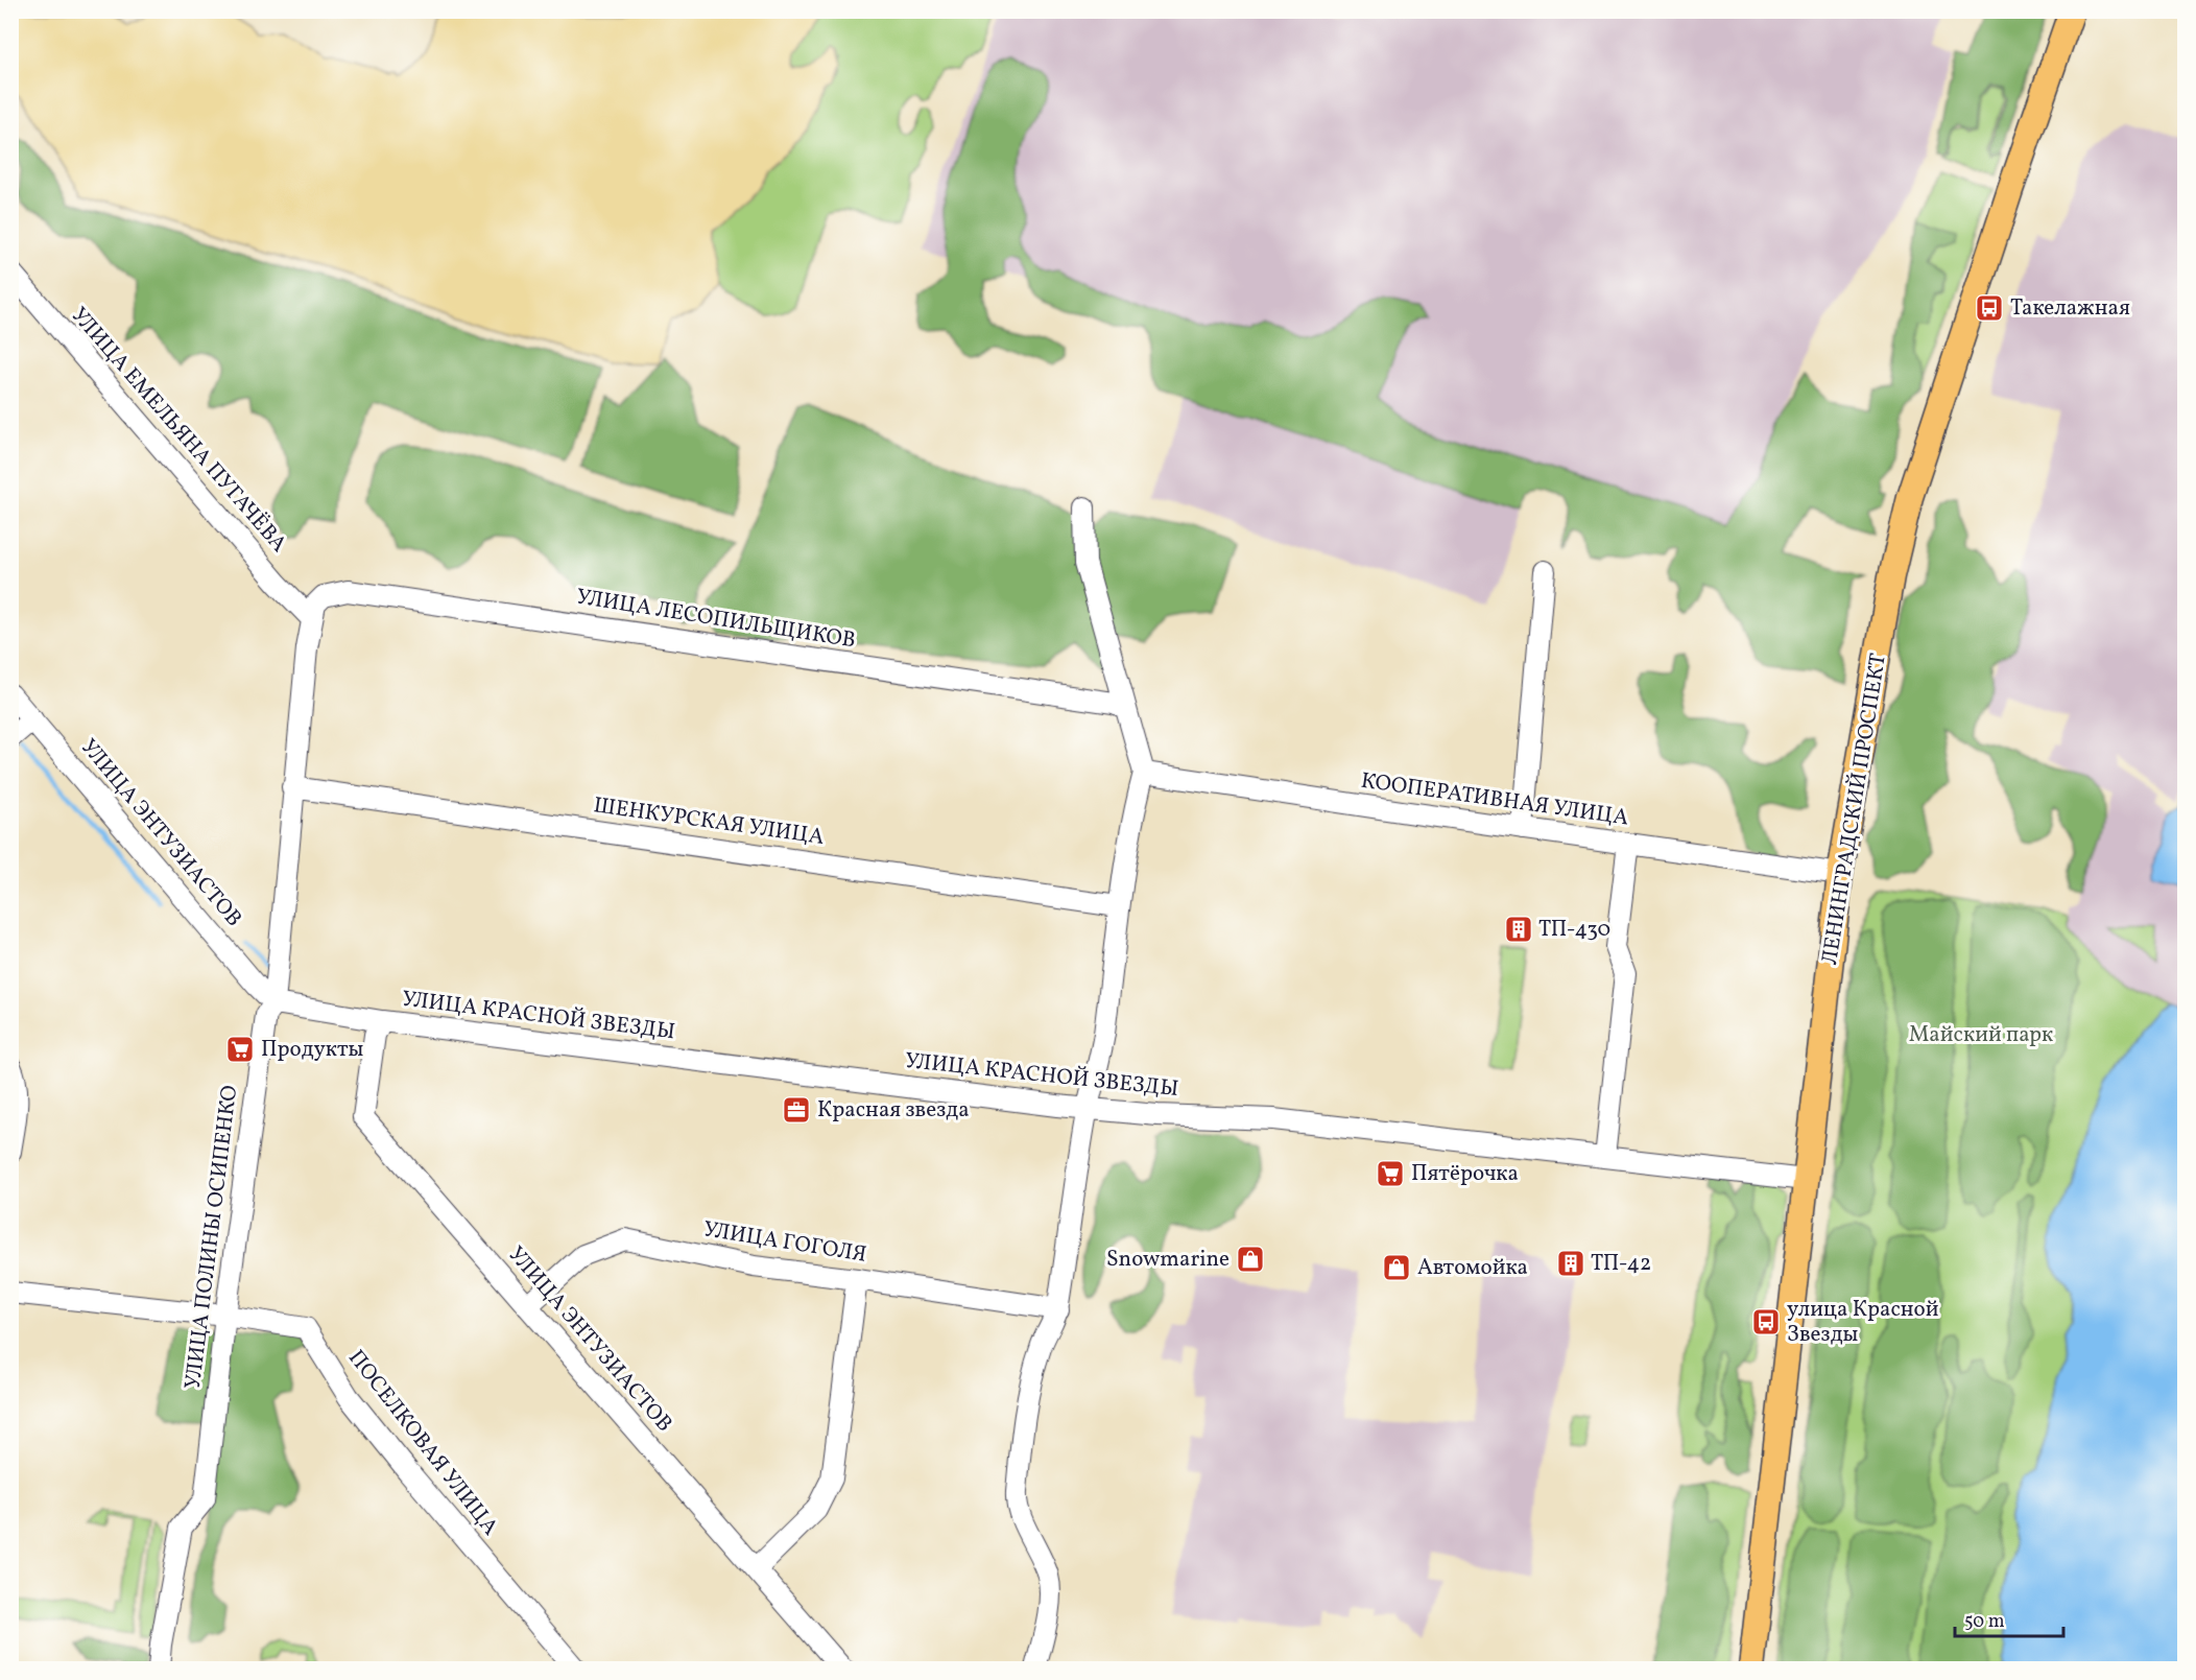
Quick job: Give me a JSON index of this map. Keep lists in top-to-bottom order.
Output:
{
  "streets": {
    "main road": ["ЛЕНИНГРАДСКИЙ ПРОСПЕКТ"],
    "street": [
      "УЛИЦА ЕМЕЛЬЯНА ПУГАЧЁВА",
      "УЛИЦА ЛЕСОПИЛЬЩИКОВ",
      "КООПЕРАТИВНАЯ УЛИЦА",
      "ШЕНКУРСКАЯ УЛИЦА",
      "УЛИЦА ЭНТУЗИАСТОВ",
      "УЛИЦА КРАСНОЙ ЗВЕЗДЫ",
      "УЛИЦА ПОЛИНЫ ОСИПЕНКО",
      "УЛИЦА ГОГОЛЯ",
      "ПОСЕЛКОВАЯ УЛИЦА"
    ]
  },
  "crossings": [
    ["УЛИЦА ЕМЕЛЬЯНА ПУГАЧЁВА", "УЛИЦА ЛЕСОПИЛЬЩИКОВ"],
    ["УЛИЦА ЕМЕЛЬЯНА ПУГАЧЁВА", "УЛИЦА ПОЛИНЫ ОСИПЕНКО"],
    ["УЛИЦА ЛЕСОПИЛЬЩИКОВ", "УЛИЦА ПОЛИНЫ ОСИПЕНКО"],
    ["КООПЕРАТИВНАЯ УЛИЦА", "ЛЕНИНГРАДСКИЙ ПРОСПЕКТ"],
    ["ЛЕНИНГРАДСКИЙ ПРОСПЕКТ", "УЛИЦА КРАСНОЙ ЗВЕЗДЫ"],
    ["ШЕНКУРСКАЯ УЛИЦА", "УЛИЦА ПОЛИНЫ ОСИПЕНКО"],
    ["УЛИЦА ЭНТУЗИАСТОВ", "УЛИЦА КРАСНОЙ ЗВЕЗДЫ"],
    ["УЛИЦА ЭНТУЗИАСТОВ", "УЛИЦА ПОЛИНЫ ОСИПЕНКО"],
    ["УЛИЦА ЭНТУЗИАСТОВ", "УЛИЦА ГОГОЛЯ"],
    ["УЛИЦА КРАСНОЙ ЗВЕЗДЫ", "УЛИЦА ПОЛИНЫ ОСИПЕНКО"],
    ["УЛИЦА ПОЛИНЫ ОСИПЕНКО", "ПОСЕЛКОВАЯ УЛИЦА"]
  ],
  "parks": ["Майский парк"],
  "places": {
    "bus stop": ["Такелажная", "улица Красной Звезды"],
    "building": ["ТП-430", "ТП-42"],
    "supermarket": ["Продукты", "Пятёрочка"],
    "office": ["Красная звезда"],
    "shop": ["Snowmarine", "Автомойка"]
  },
  "scale_bar": "50 m"
}
